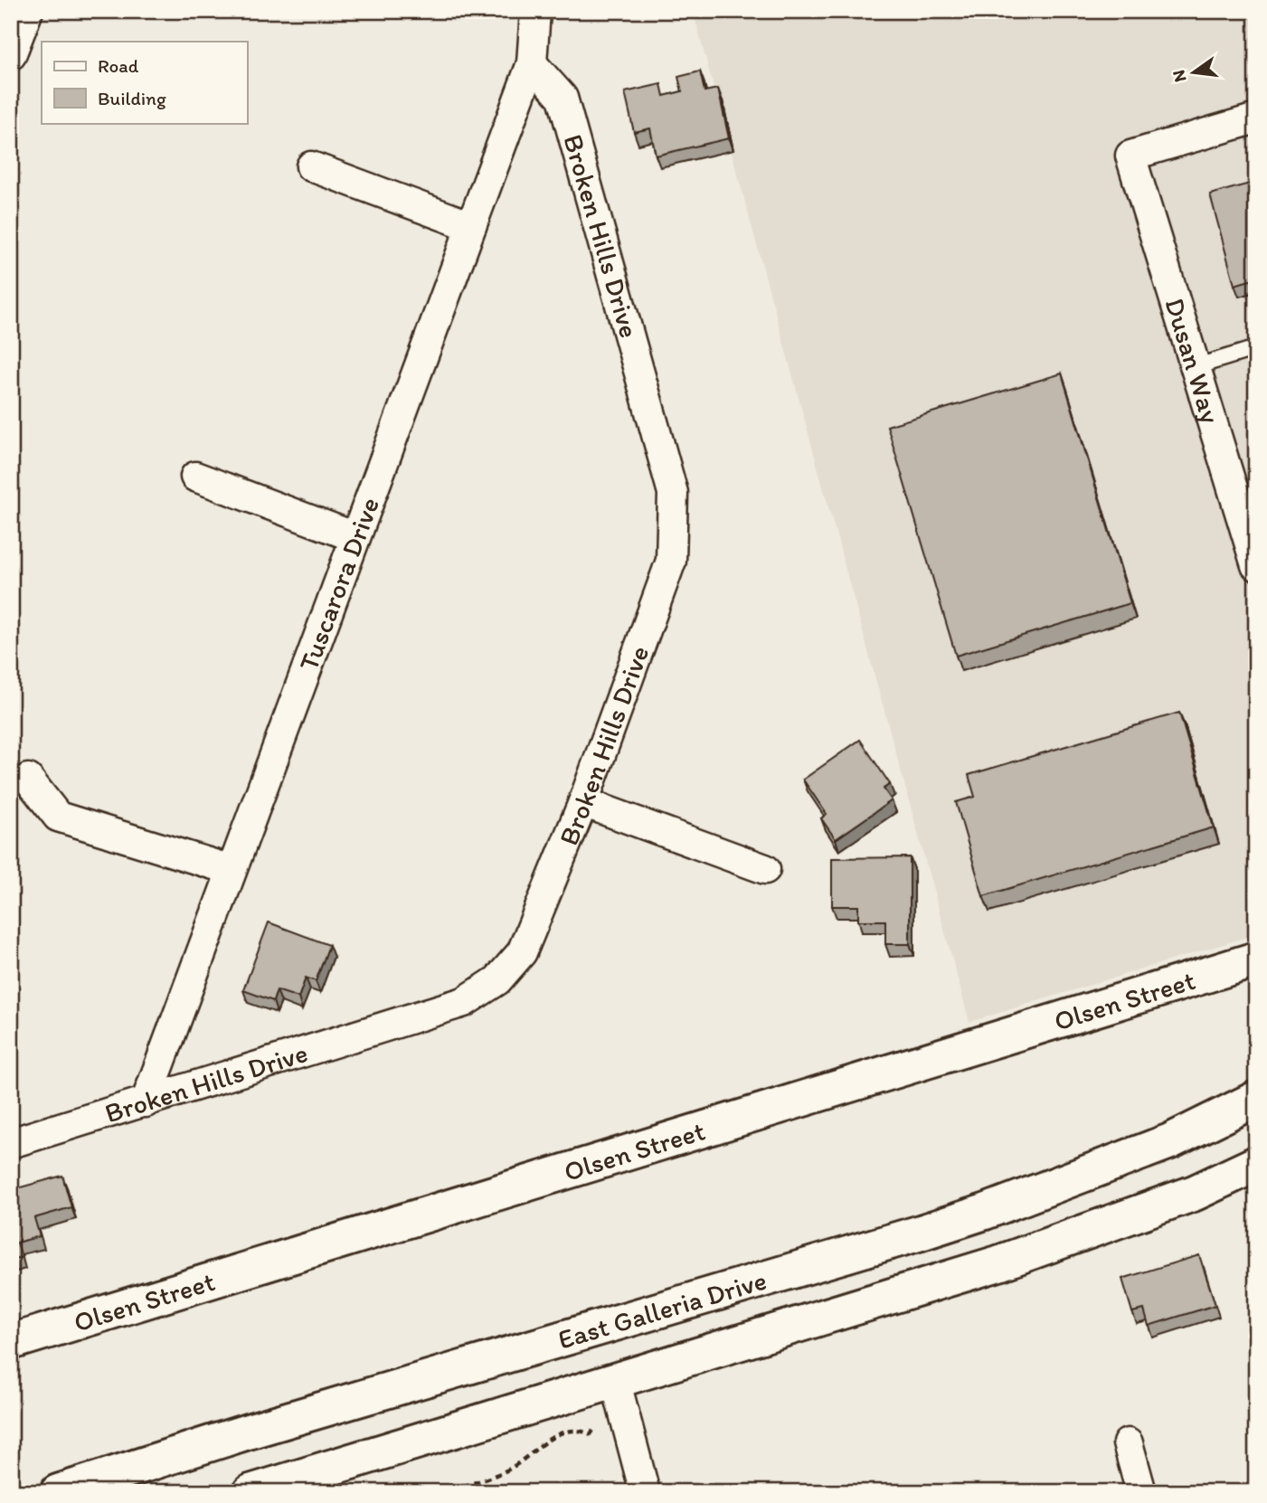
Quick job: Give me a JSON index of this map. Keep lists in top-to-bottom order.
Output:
{
  "streets": {
    "main road": ["Olsen Street", "East Galleria Drive"],
    "street": ["Broken Hills Drive", "Dusan Way", "Tuscarora Drive"]
  },
  "crossings": [
    ["Broken Hills Drive", "Tuscarora Drive"]
  ],
  "legend": ["Road", "Building"],
  "north": "left"
}
